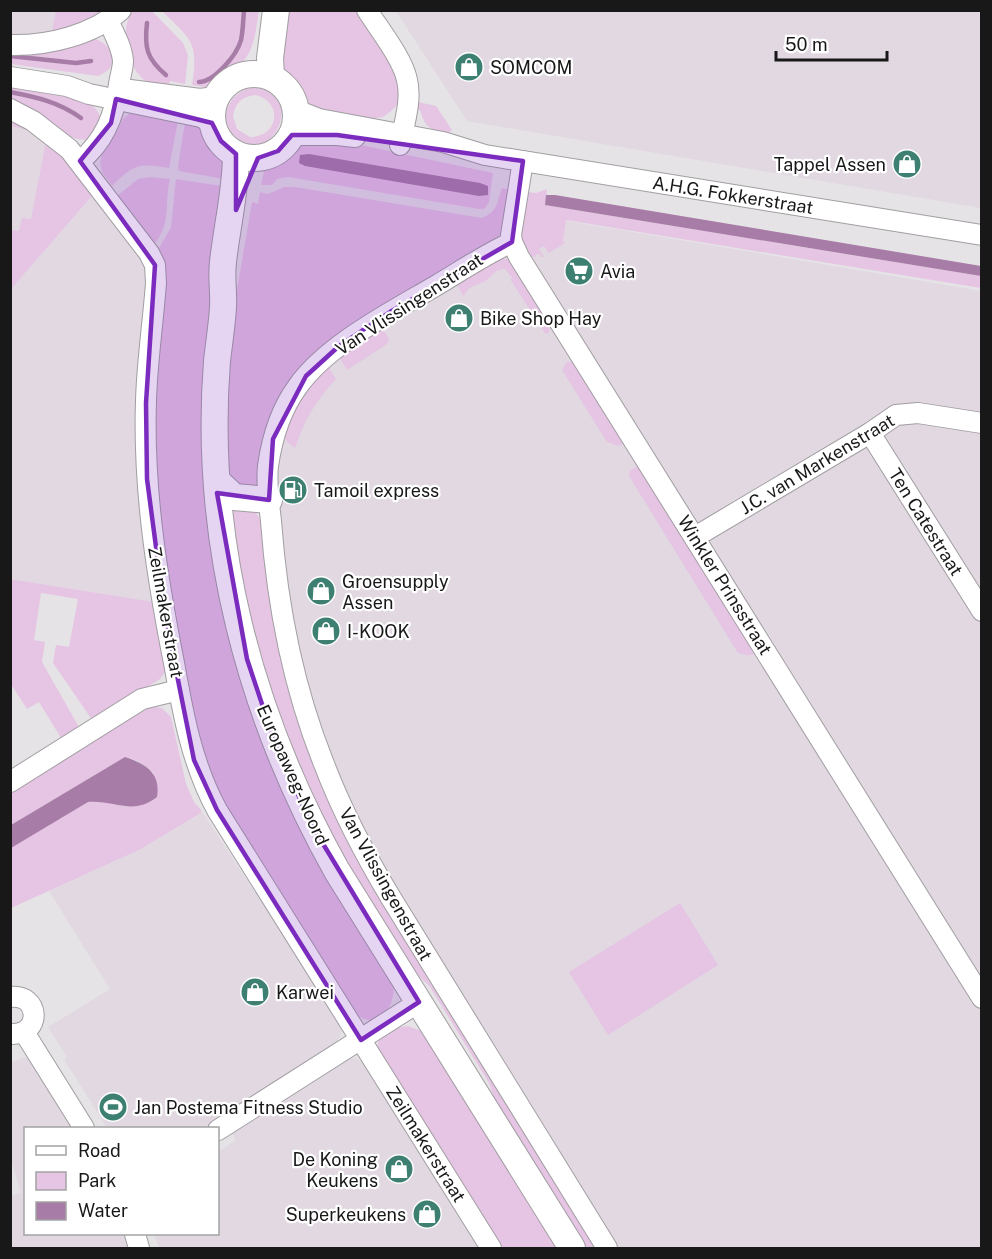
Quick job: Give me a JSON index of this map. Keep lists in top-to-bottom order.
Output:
{
  "streets": {
    "main road": ["Europaweg-Noord"],
    "street": [
      "A.H.G. Fokkerstraat",
      "Van Vlissingenstraat",
      "J.C. van Markenstraat",
      "Ten Catestraat",
      "Winkler Prinsstraat",
      "Zeilmakerstraat"
    ]
  },
  "crossings": [
    ["A.H.G. Fokkerstraat", "Europaweg-Noord"],
    ["Van Vlissingenstraat", "Winkler Prinsstraat"],
    ["J.C. van Markenstraat", "Ten Catestraat"],
    ["J.C. van Markenstraat", "Winkler Prinsstraat"]
  ],
  "places": {
    "shop": [
      "SOMCOM",
      "Tappel Assen",
      "Bike Shop Hay",
      "Groensupply Assen",
      "I-KOOK",
      "Karwei",
      "De Koning Keukens",
      "Superkeukens"
    ],
    "supermarket": ["Avia"],
    "fuel station": ["Tamoil express"],
    "sports": ["Jan Postema Fitness Studio"]
  },
  "legend": ["Road", "Park", "Water"],
  "scale_bar": "50 m"
}
